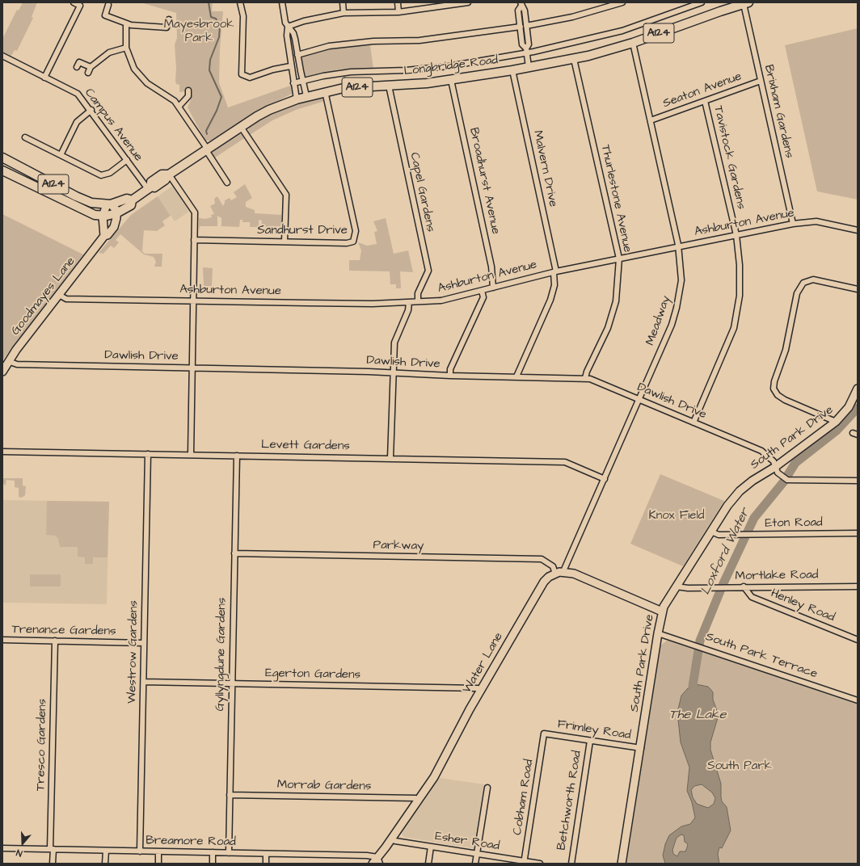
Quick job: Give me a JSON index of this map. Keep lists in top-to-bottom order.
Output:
{
  "streets": {
    "main road": ["A124", "Longbridge Road"],
    "street": [
      "Seaton Avenue",
      "Brixham Gardens",
      "Campus Avenue",
      "Tavistock Gardens",
      "Malvern Drive",
      "Broadhurst Avenue",
      "Capel Gardens",
      "Thurlestone Avenue",
      "Ashburton Avenue",
      "Sandhurst Drive",
      "Goodmayes Lane",
      "Meadway",
      "Dawlish Drive",
      "South Park Drive",
      "Levett Gardens",
      "Eton Road",
      "Parkway",
      "Mortlake Road",
      "Henley Road",
      "Trenance Gardens",
      "Westrow Gardens",
      "Gyllyngdune Gardens",
      "South Park Terrace",
      "Water Lane",
      "Egerton Gardens",
      "Frimley Road",
      "Tresco Gardens",
      "Morrab Gardens",
      "Cobham Road",
      "Betchworth Road",
      "Breamore Road",
      "Esher Road"
    ]
  },
  "crossings": [
    ["A124", "Longbridge Road"],
    ["Longbridge Road", "Brixham Gardens"],
    ["Longbridge Road", "Campus Avenue"],
    ["Longbridge Road", "Malvern Drive"],
    ["Longbridge Road", "Broadhurst Avenue"],
    ["Longbridge Road", "Capel Gardens"],
    ["Longbridge Road", "Thurlestone Avenue"],
    ["Longbridge Road", "Sandhurst Drive"],
    ["Longbridge Road", "Goodmayes Lane"],
    ["Longbridge Road", "Meadway"],
    ["Seaton Avenue", "Brixham Gardens"],
    ["Seaton Avenue", "Tavistock Gardens"],
    ["Seaton Avenue", "Meadway"],
    ["Brixham Gardens", "Ashburton Avenue"],
    ["Tavistock Gardens", "Ashburton Avenue"],
    ["Tavistock Gardens", "Dawlish Drive"],
    ["Malvern Drive", "Ashburton Avenue"],
    ["Malvern Drive", "Dawlish Drive"],
    ["Broadhurst Avenue", "Ashburton Avenue"],
    ["Capel Gardens", "Ashburton Avenue"],
    ["Thurlestone Avenue", "Ashburton Avenue"],
    ["Thurlestone Avenue", "Dawlish Drive"],
    ["Ashburton Avenue", "Goodmayes Lane"],
    ["Ashburton Avenue", "Meadway"],
    ["Goodmayes Lane", "Dawlish Drive"],
    ["Meadway", "Dawlish Drive"],
    ["Meadway", "Levett Gardens"],
    ["Meadway", "Water Lane"],
    ["Dawlish Drive", "South Park Drive"],
    ["South Park Drive", "Eton Road"],
    ["South Park Drive", "Mortlake Road"],
    ["South Park Drive", "South Park Terrace"],
    ["South Park Drive", "Frimley Road"],
    ["Levett Gardens", "Westrow Gardens"],
    ["Levett Gardens", "Gyllyngdune Gardens"],
    ["Parkway", "Gyllyngdune Gardens"],
    ["Parkway", "Water Lane"],
    ["Mortlake Road", "Henley Road"],
    ["Trenance Gardens", "Westrow Gardens"],
    ["Trenance Gardens", "Tresco Gardens"],
    ["Westrow Gardens", "Egerton Gardens"],
    ["Westrow Gardens", "Breamore Road"],
    ["Gyllyngdune Gardens", "Egerton Gardens"],
    ["Gyllyngdune Gardens", "Morrab Gardens"],
    ["Gyllyngdune Gardens", "Breamore Road"],
    ["Water Lane", "Egerton Gardens"],
    ["Water Lane", "Morrab Gardens"],
    ["Water Lane", "Breamore Road"],
    ["Water Lane", "Esher Road"],
    ["Frimley Road", "Cobham Road"],
    ["Frimley Road", "Betchworth Road"],
    ["Tresco Gardens", "Breamore Road"],
    ["Cobham Road", "Esher Road"]
  ],
  "water": ["Loxford Water", "The Lake"],
  "parks": ["Mayesbrook Park", "Knox Field", "South Park"],
  "north": "bottom"
}
